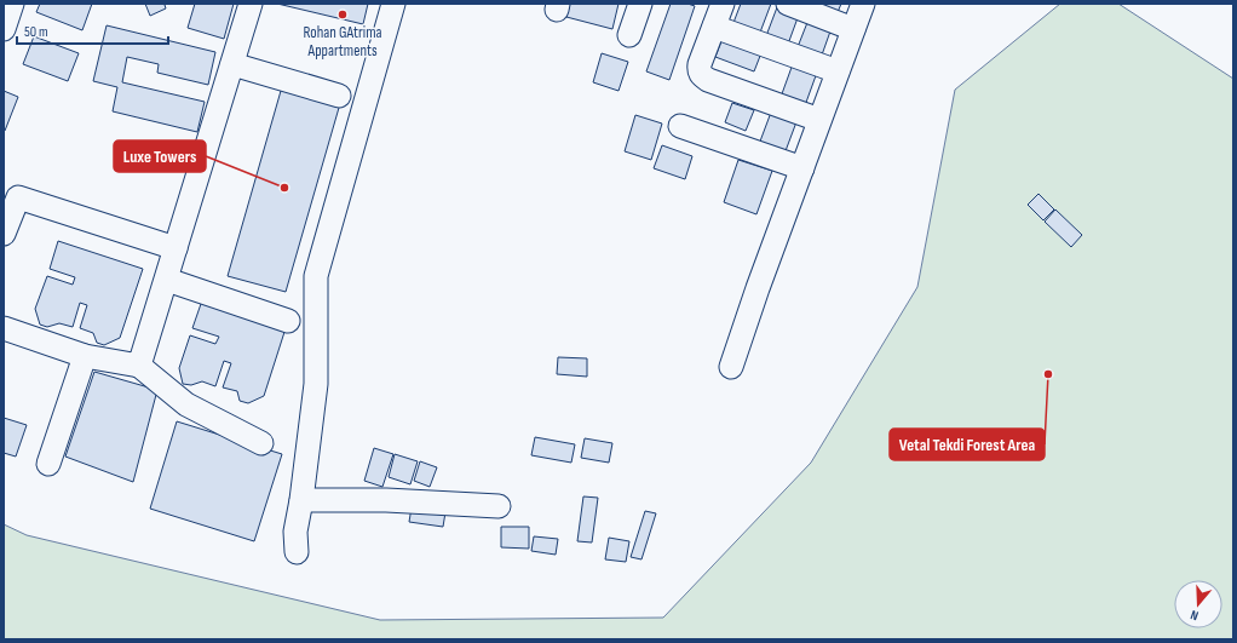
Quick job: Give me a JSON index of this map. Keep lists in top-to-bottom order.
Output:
{
  "places": ["Rohan GAtrima Appartments", "Luxe Towers", "Vetal Tekdi Forest Area"],
  "scale_bar": "50 m",
  "north": "bottom"
}
